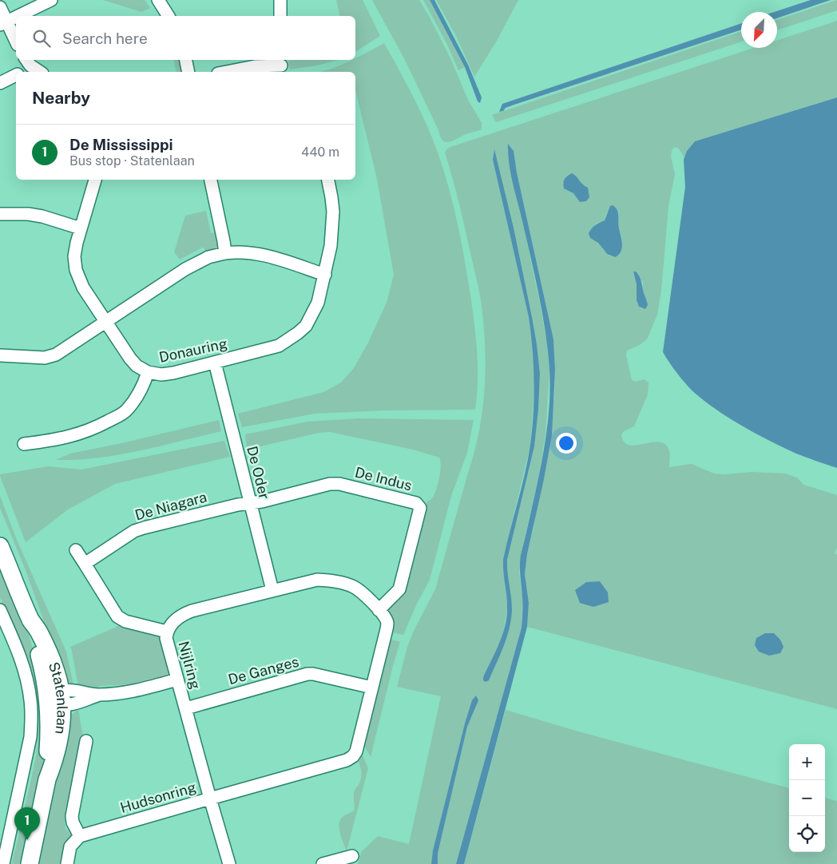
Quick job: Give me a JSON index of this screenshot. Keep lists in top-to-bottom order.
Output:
{
  "streets": {
    "main road": ["Statenlaan"],
    "street": [
      "Donauring",
      "De Oder",
      "De Indus",
      "De Niagara",
      "Nijlring",
      "De Ganges",
      "Hudsonring"
    ]
  },
  "crossings": [
    ["Donauring", "De Oder"],
    ["De Oder", "De Indus"],
    ["De Oder", "De Niagara"],
    ["De Oder", "Nijlring"],
    ["De Indus", "De Niagara"],
    ["De Indus", "Nijlring"],
    ["Nijlring", "De Ganges"],
    ["Nijlring", "Hudsonring"]
  ],
  "north": "bottom left",
  "page": {
    "search": "Search here",
    "heading": "Nearby",
    "list": [
      {
        "mark": "1",
        "name": "De Mississippi",
        "note": "Bus stop · Statenlaan",
        "value": "440 m"
      }
    ],
    "map_buttons": ["+", "−"],
    "pins": "1"
  }
}
